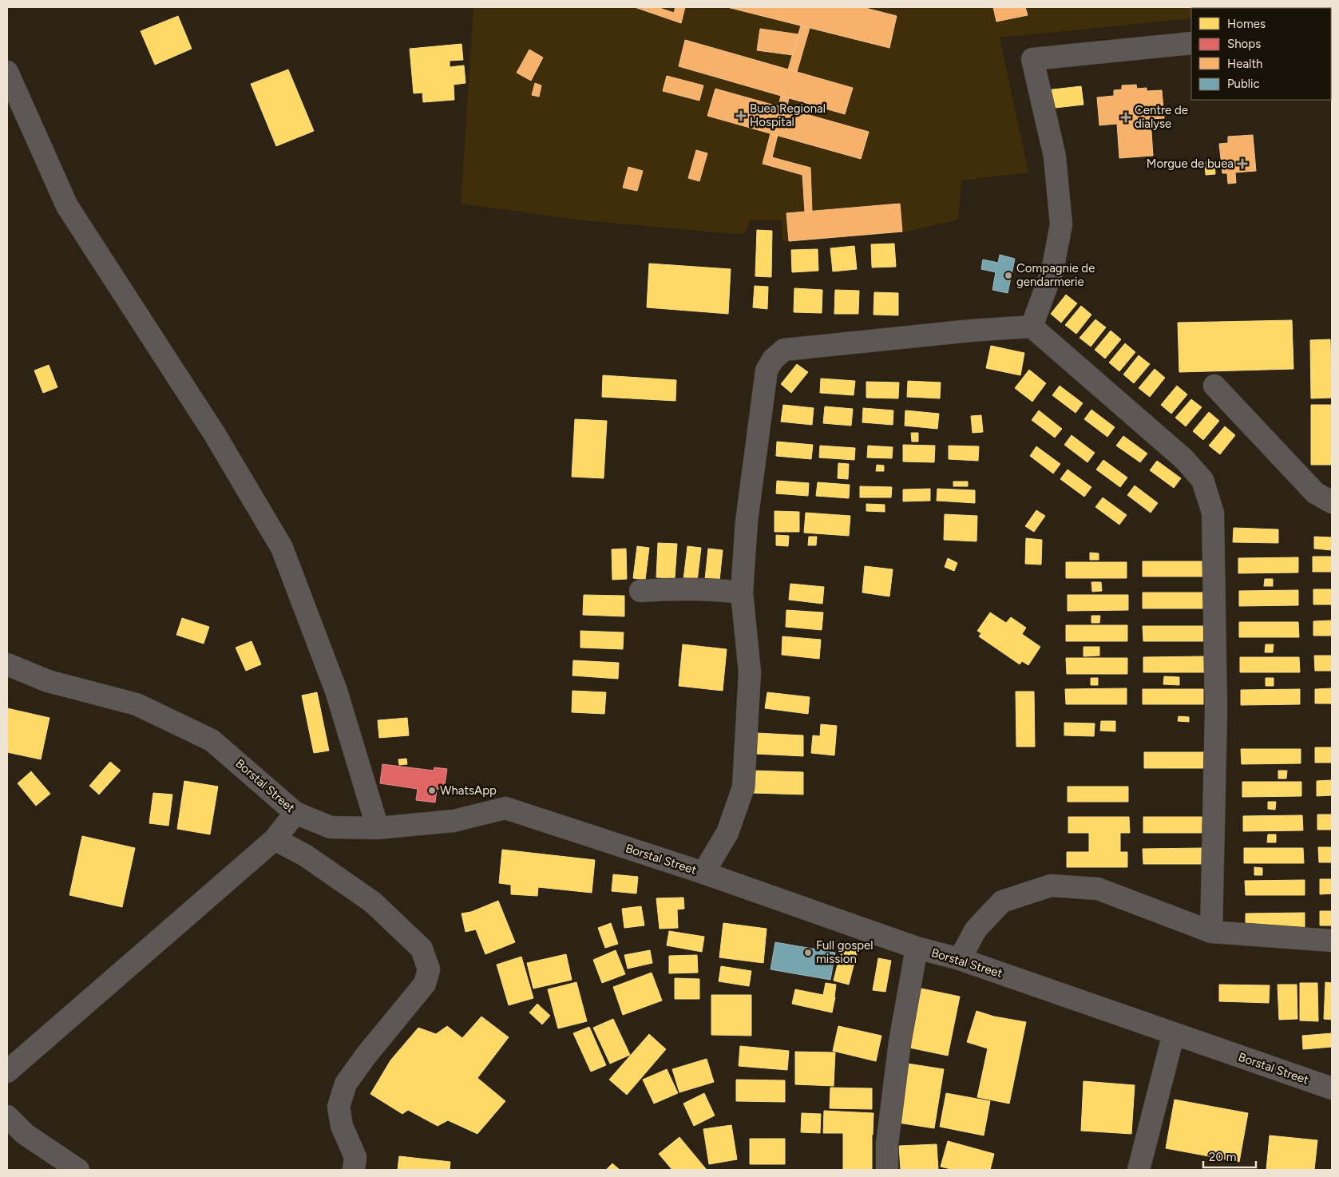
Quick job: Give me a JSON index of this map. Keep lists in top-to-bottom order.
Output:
{
  "streets": {
    "street": ["Borstal Street"]
  },
  "places": {
    "health": ["Buea Regional Hospital", "Centre de dialyse", "Morgue de buea"],
    "other": ["Compagnie de gendarmerie", "WhatsApp", "Full gospel mission"]
  },
  "legend": [
    "Homes",
    "Shops",
    "Health",
    "Public"
  ],
  "scale_bar": "20 m"
}
